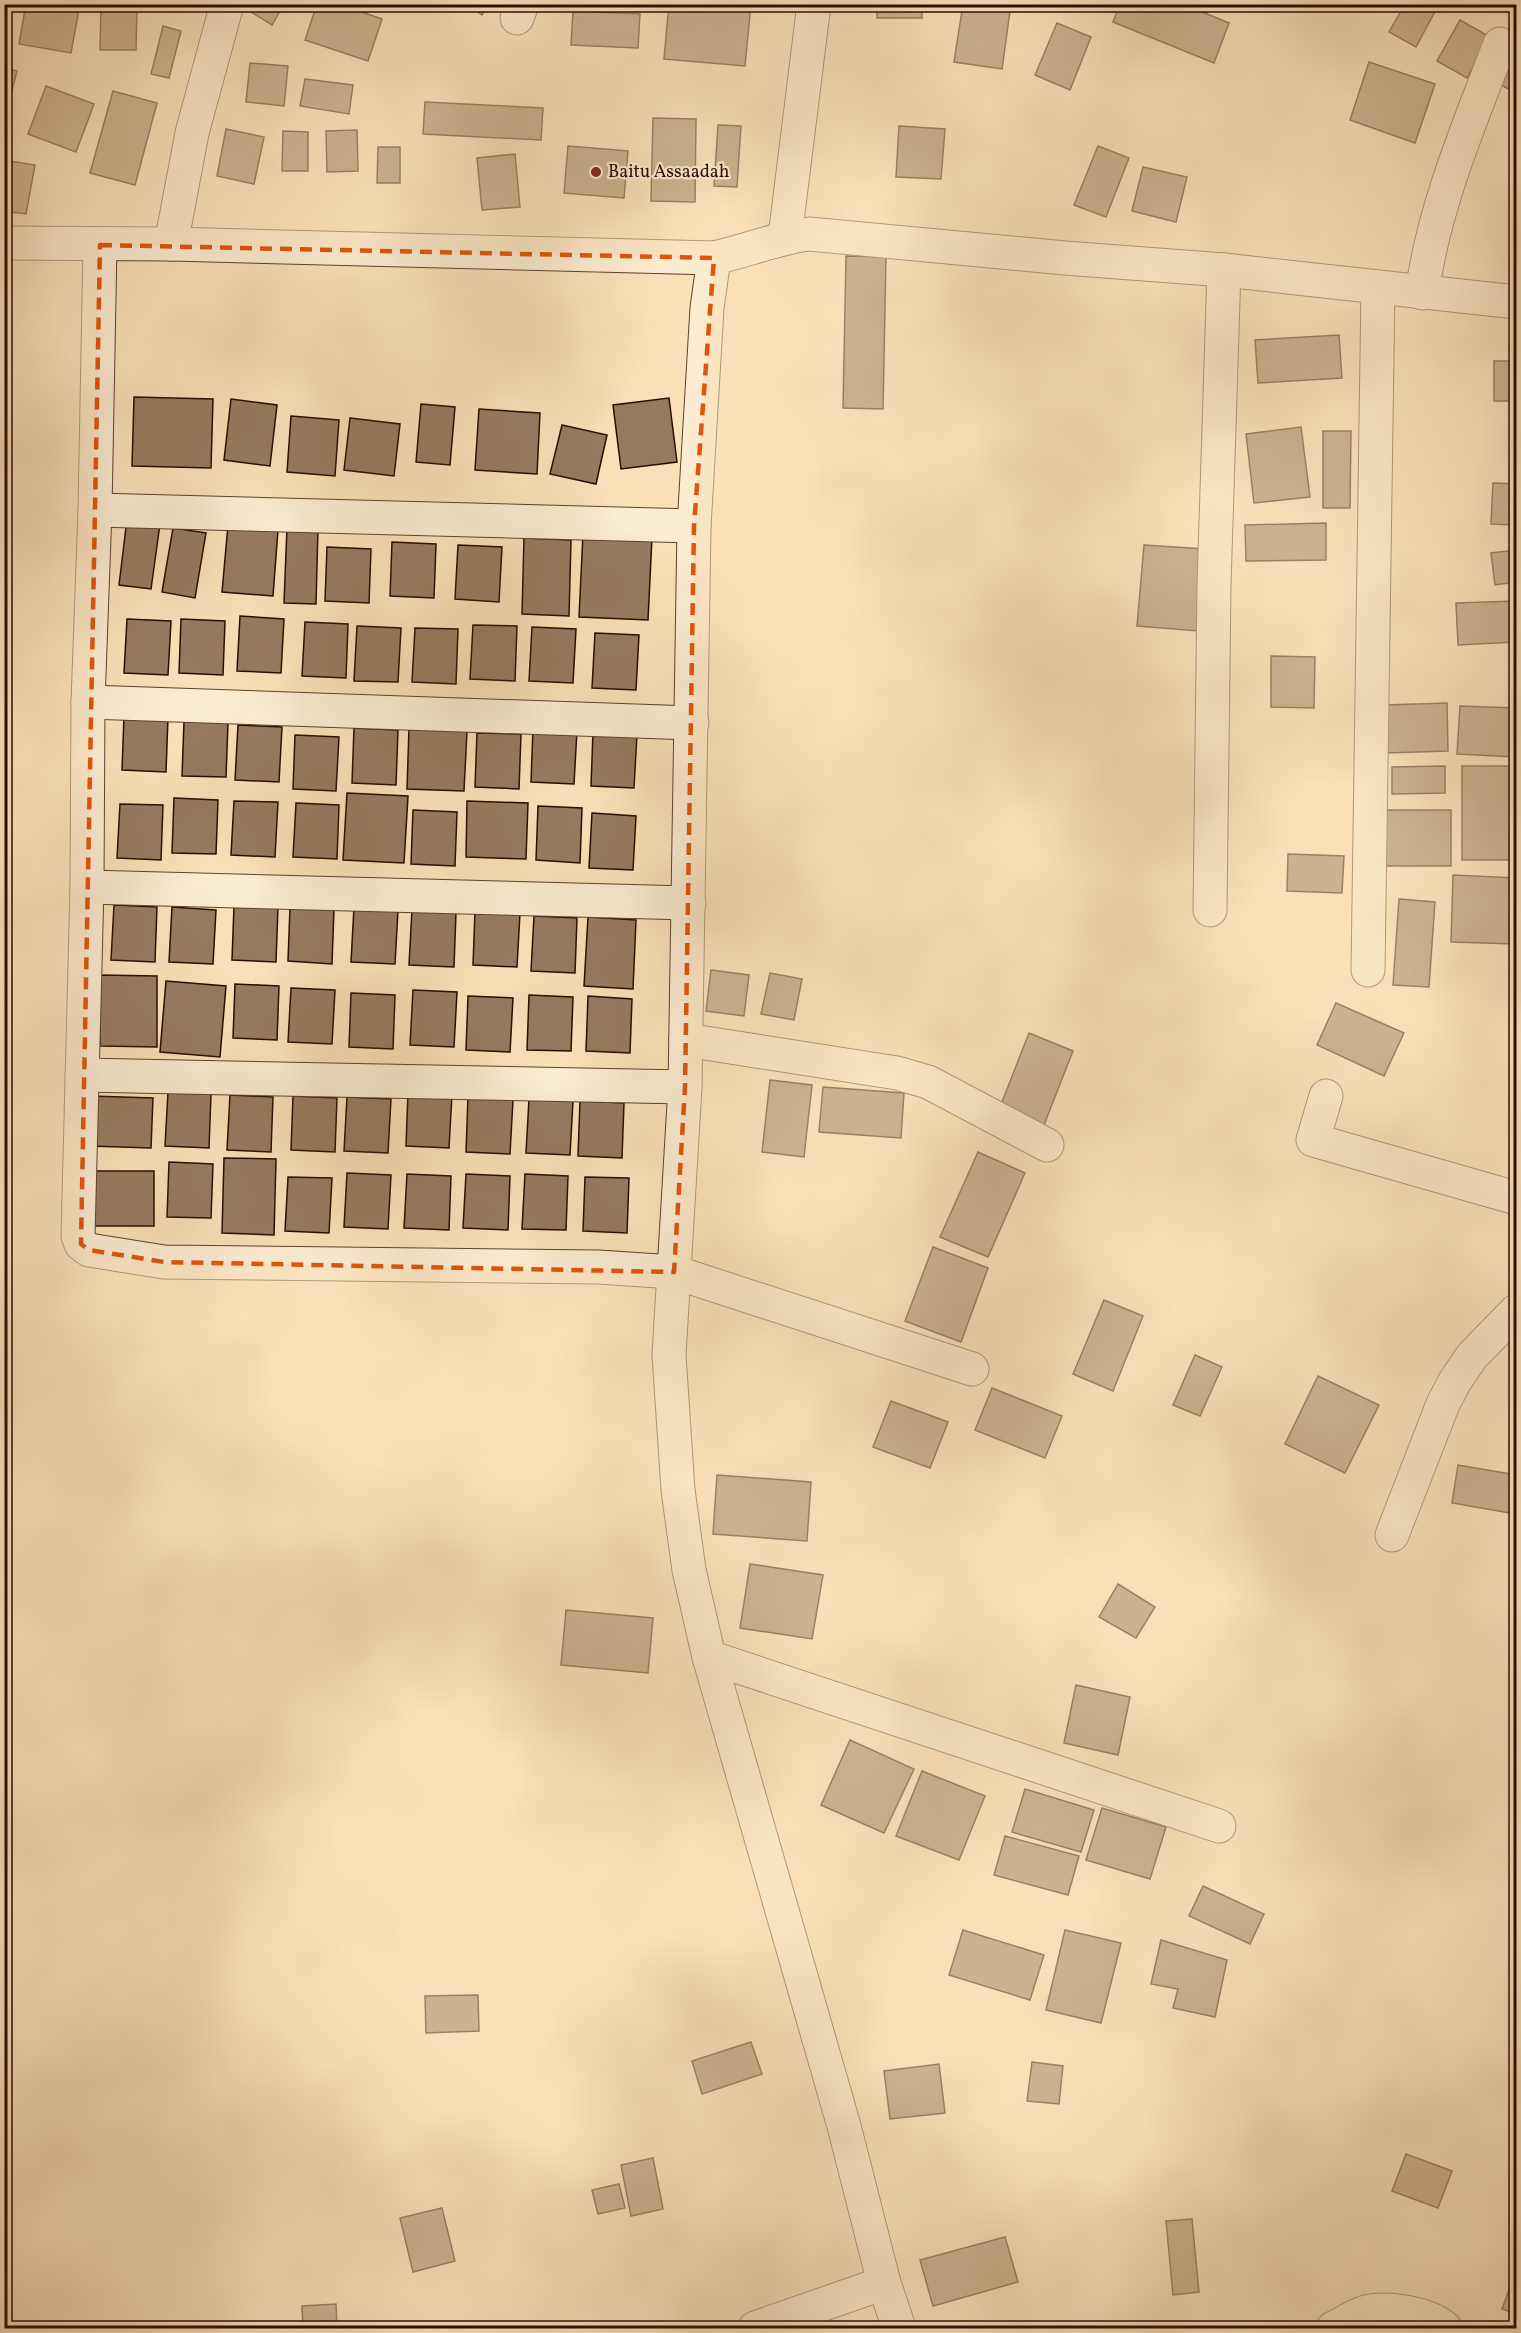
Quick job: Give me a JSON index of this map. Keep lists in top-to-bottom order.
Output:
{
  "places": ["Baitu Assaadah"]
}
